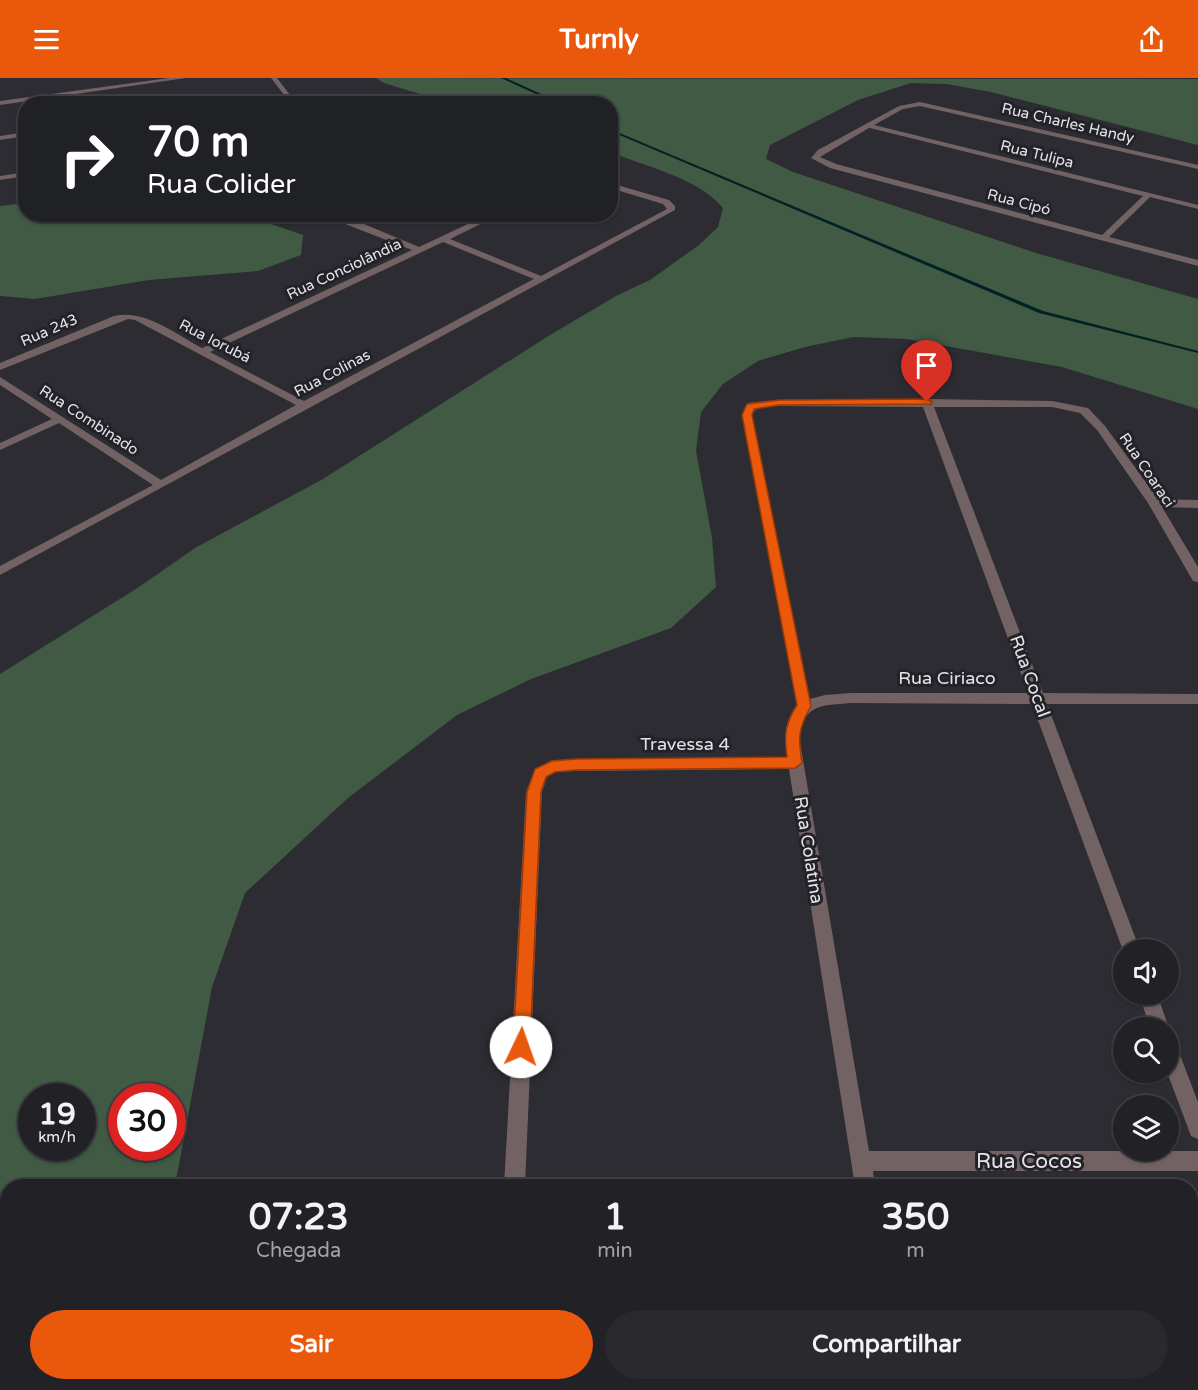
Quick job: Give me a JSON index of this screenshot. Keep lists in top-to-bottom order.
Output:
{
  "streets": {
    "street": [
      "Rua Charles Handy",
      "Rua Tulipa",
      "Rua Cipó",
      "Rua Conciolândia",
      "Rua 243",
      "Rua Iorubá",
      "Rua Colinas",
      "Rua Combinado",
      "Rua Coaraci",
      "Rua Cocal",
      "Rua Ciriaco",
      "Travessa 4",
      "Rua Colatina",
      "Rua Cocos"
    ]
  },
  "crossings": [
    ["Rua Charles Handy", "Rua Tulipa"],
    ["Rua Charles Handy", "Rua Cipó"],
    ["Rua Conciolândia", "Rua Iorubá"],
    ["Rua 243", "Rua Iorubá"],
    ["Rua Iorubá", "Rua Colinas"],
    ["Rua Colinas", "Rua Combinado"],
    ["Rua Coaraci", "Rua Cocal"],
    ["Rua Coaraci", "Rua Ciriaco"],
    ["Rua Coaraci", "Rua Colatina"],
    ["Rua Cocal", "Rua Ciriaco"],
    ["Rua Ciriaco", "Rua Colatina"],
    ["Travessa 4", "Rua Colatina"],
    ["Rua Colatina", "Rua Cocos"]
  ],
  "page": {
    "header": "Turnly",
    "turn": ["70 m", "Rua Colider"],
    "speed": "19 km/h",
    "limit": "30",
    "eta": [
      "07:23",
      "Chegada",
      "1",
      "min",
      "350",
      "m"
    ],
    "buttons": ["Sair", "Compartilhar"]
  }
}
